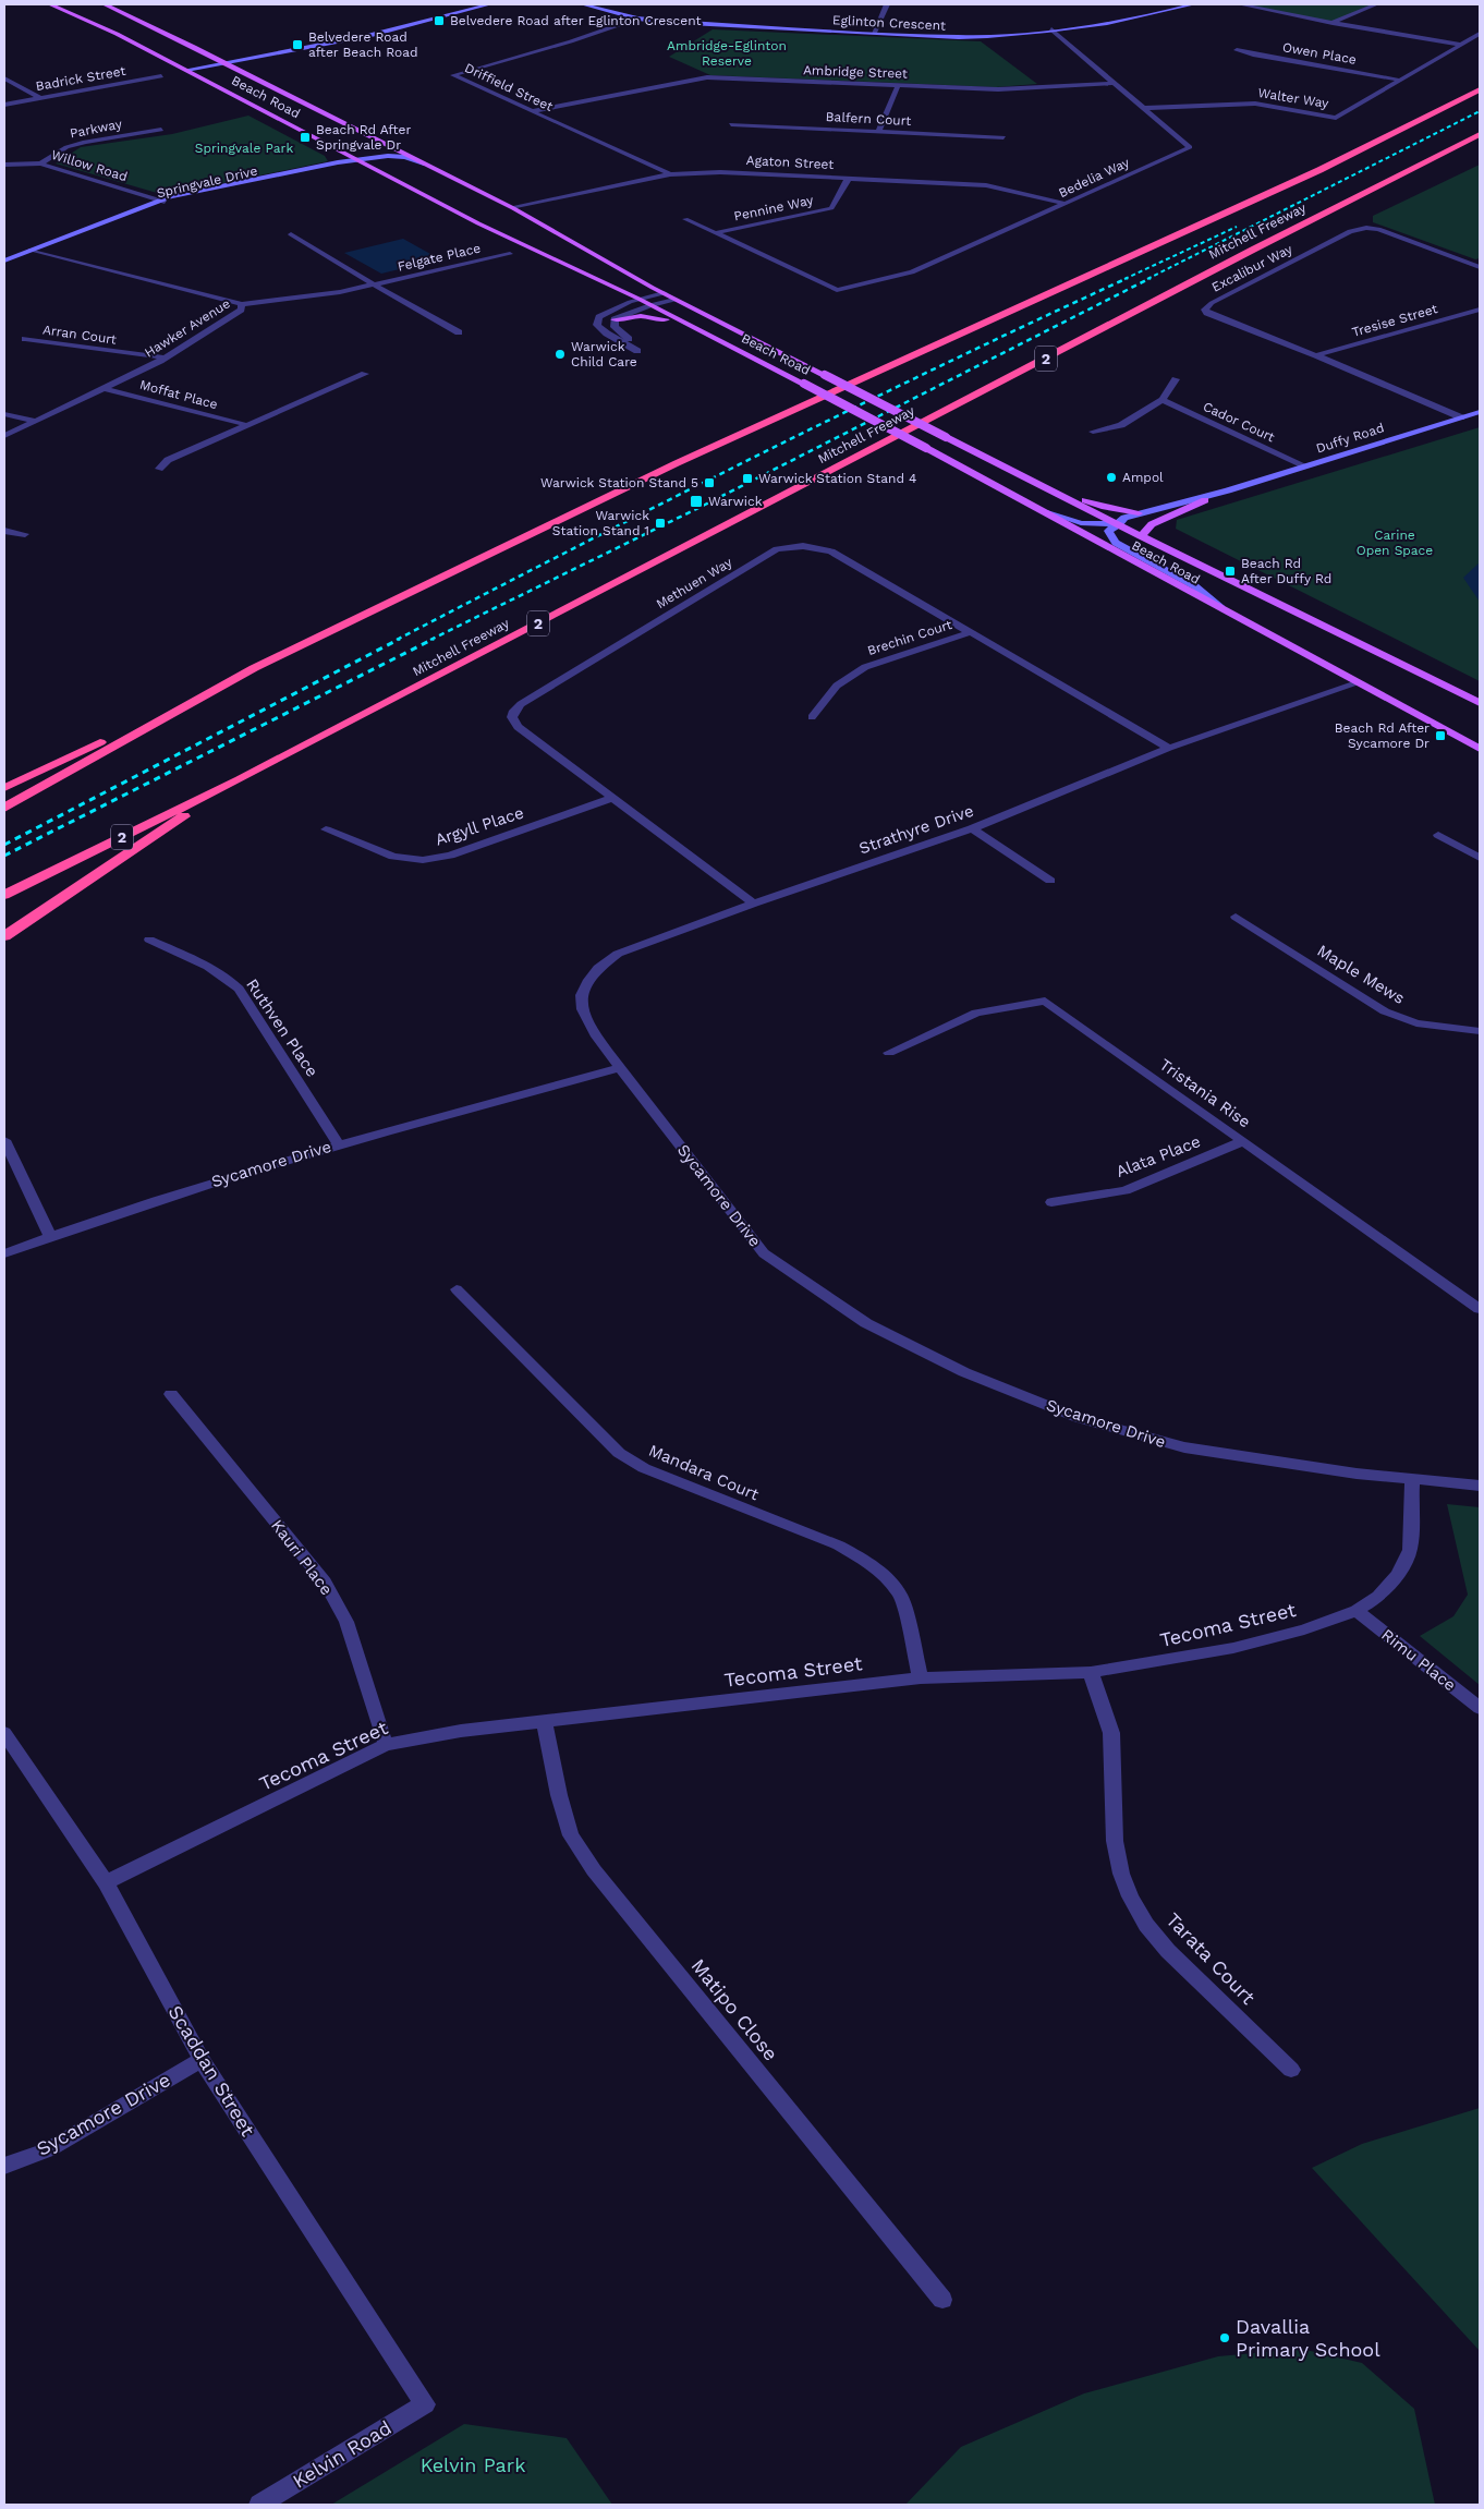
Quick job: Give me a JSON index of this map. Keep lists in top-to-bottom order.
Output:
{
  "streets": {
    "highway": ["Mitchell Freeway", "2"],
    "main road": ["Beach Road"],
    "street": [
      "Eglinton Crescent",
      "Owen Place",
      "Ambridge Street",
      "Badrick Street",
      "Driffield Street",
      "Walter Way",
      "Balfern Court",
      "Parkway",
      "Agaton Street",
      "Willow Road",
      "Bedelia Way",
      "Springvale Drive",
      "Pennine Way",
      "Felgate Place",
      "Excalibur Way",
      "Tresise Street",
      "Hawker Avenue",
      "Arran Court",
      "Moffat Place",
      "Cador Court",
      "Duffy Road",
      "Methuen Way",
      "Brechin Court",
      "Argyll Place",
      "Strathyre Drive",
      "Maple Mews",
      "Ruthven Place",
      "Tristania Rise",
      "Alata Place",
      "Sycamore Drive",
      "Mandara Court",
      "Kauri Place",
      "Tecoma Street",
      "Rimu Place",
      "Tarata Court",
      "Matipo Close",
      "Scaddan Street",
      "Kelvin Road"
    ]
  },
  "crossings": [
    ["Eglinton Crescent", "Driffield Street"],
    ["Eglinton Crescent", "Bedelia Way"],
    ["Owen Place", "Walter Way"],
    ["Ambridge Street", "Driffield Street"],
    ["Ambridge Street", "Bedelia Way"],
    ["Driffield Street", "Agaton Street"],
    ["Beach Road", "Agaton Street"],
    ["Beach Road", "Springvale Drive"],
    ["Beach Road", "Duffy Road"],
    ["Beach Road", "Strathyre Drive"],
    ["Walter Way", "Bedelia Way"],
    ["Parkway", "Willow Road"],
    ["Agaton Street", "Bedelia Way"],
    ["Agaton Street", "Pennine Way"],
    ["Willow Road", "Springvale Drive"],
    ["Bedelia Way", "Pennine Way"],
    ["Springvale Drive", "Hawker Avenue"],
    ["Felgate Place", "Hawker Avenue"],
    ["Excalibur Way", "Tresise Street"],
    ["Excalibur Way", "Duffy Road"],
    ["Hawker Avenue", "Arran Court"],
    ["Hawker Avenue", "Moffat Place"],
    ["Cador Court", "Duffy Road"],
    ["Methuen Way", "Brechin Court"],
    ["Methuen Way", "Argyll Place"],
    ["Methuen Way", "Strathyre Drive"],
    ["Strathyre Drive", "Sycamore Drive"],
    ["Ruthven Place", "Sycamore Drive"],
    ["Tristania Rise", "Alata Place"],
    ["Sycamore Drive", "Tecoma Street"],
    ["Sycamore Drive", "Scaddan Street"],
    ["Mandara Court", "Tecoma Street"],
    ["Kauri Place", "Tecoma Street"],
    ["Tecoma Street", "Rimu Place"],
    ["Tecoma Street", "Tarata Court"],
    ["Tecoma Street", "Matipo Close"],
    ["Tecoma Street", "Scaddan Street"],
    ["Scaddan Street", "Kelvin Road"]
  ],
  "parks": [
    "Ambridge-Eglinton Reserve",
    "Springvale Park",
    "Carine Open Space",
    "Kelvin Park"
  ],
  "places": {
    "transit": [
      "Belvedere Road after Eglinton Crescent",
      "Belvedere Road after Beach Road",
      "Beach Rd After Springvale Dr",
      "Warwick Station Stand 4",
      "Warwick Station Stand 5",
      "Warwick",
      "Warwick Station Stand 1",
      "Beach Rd After Duffy Rd",
      "Beach Rd After Sycamore Dr"
    ],
    "other": ["Warwick Child Care", "Ampol", "Davallia Primary School"]
  }
}
